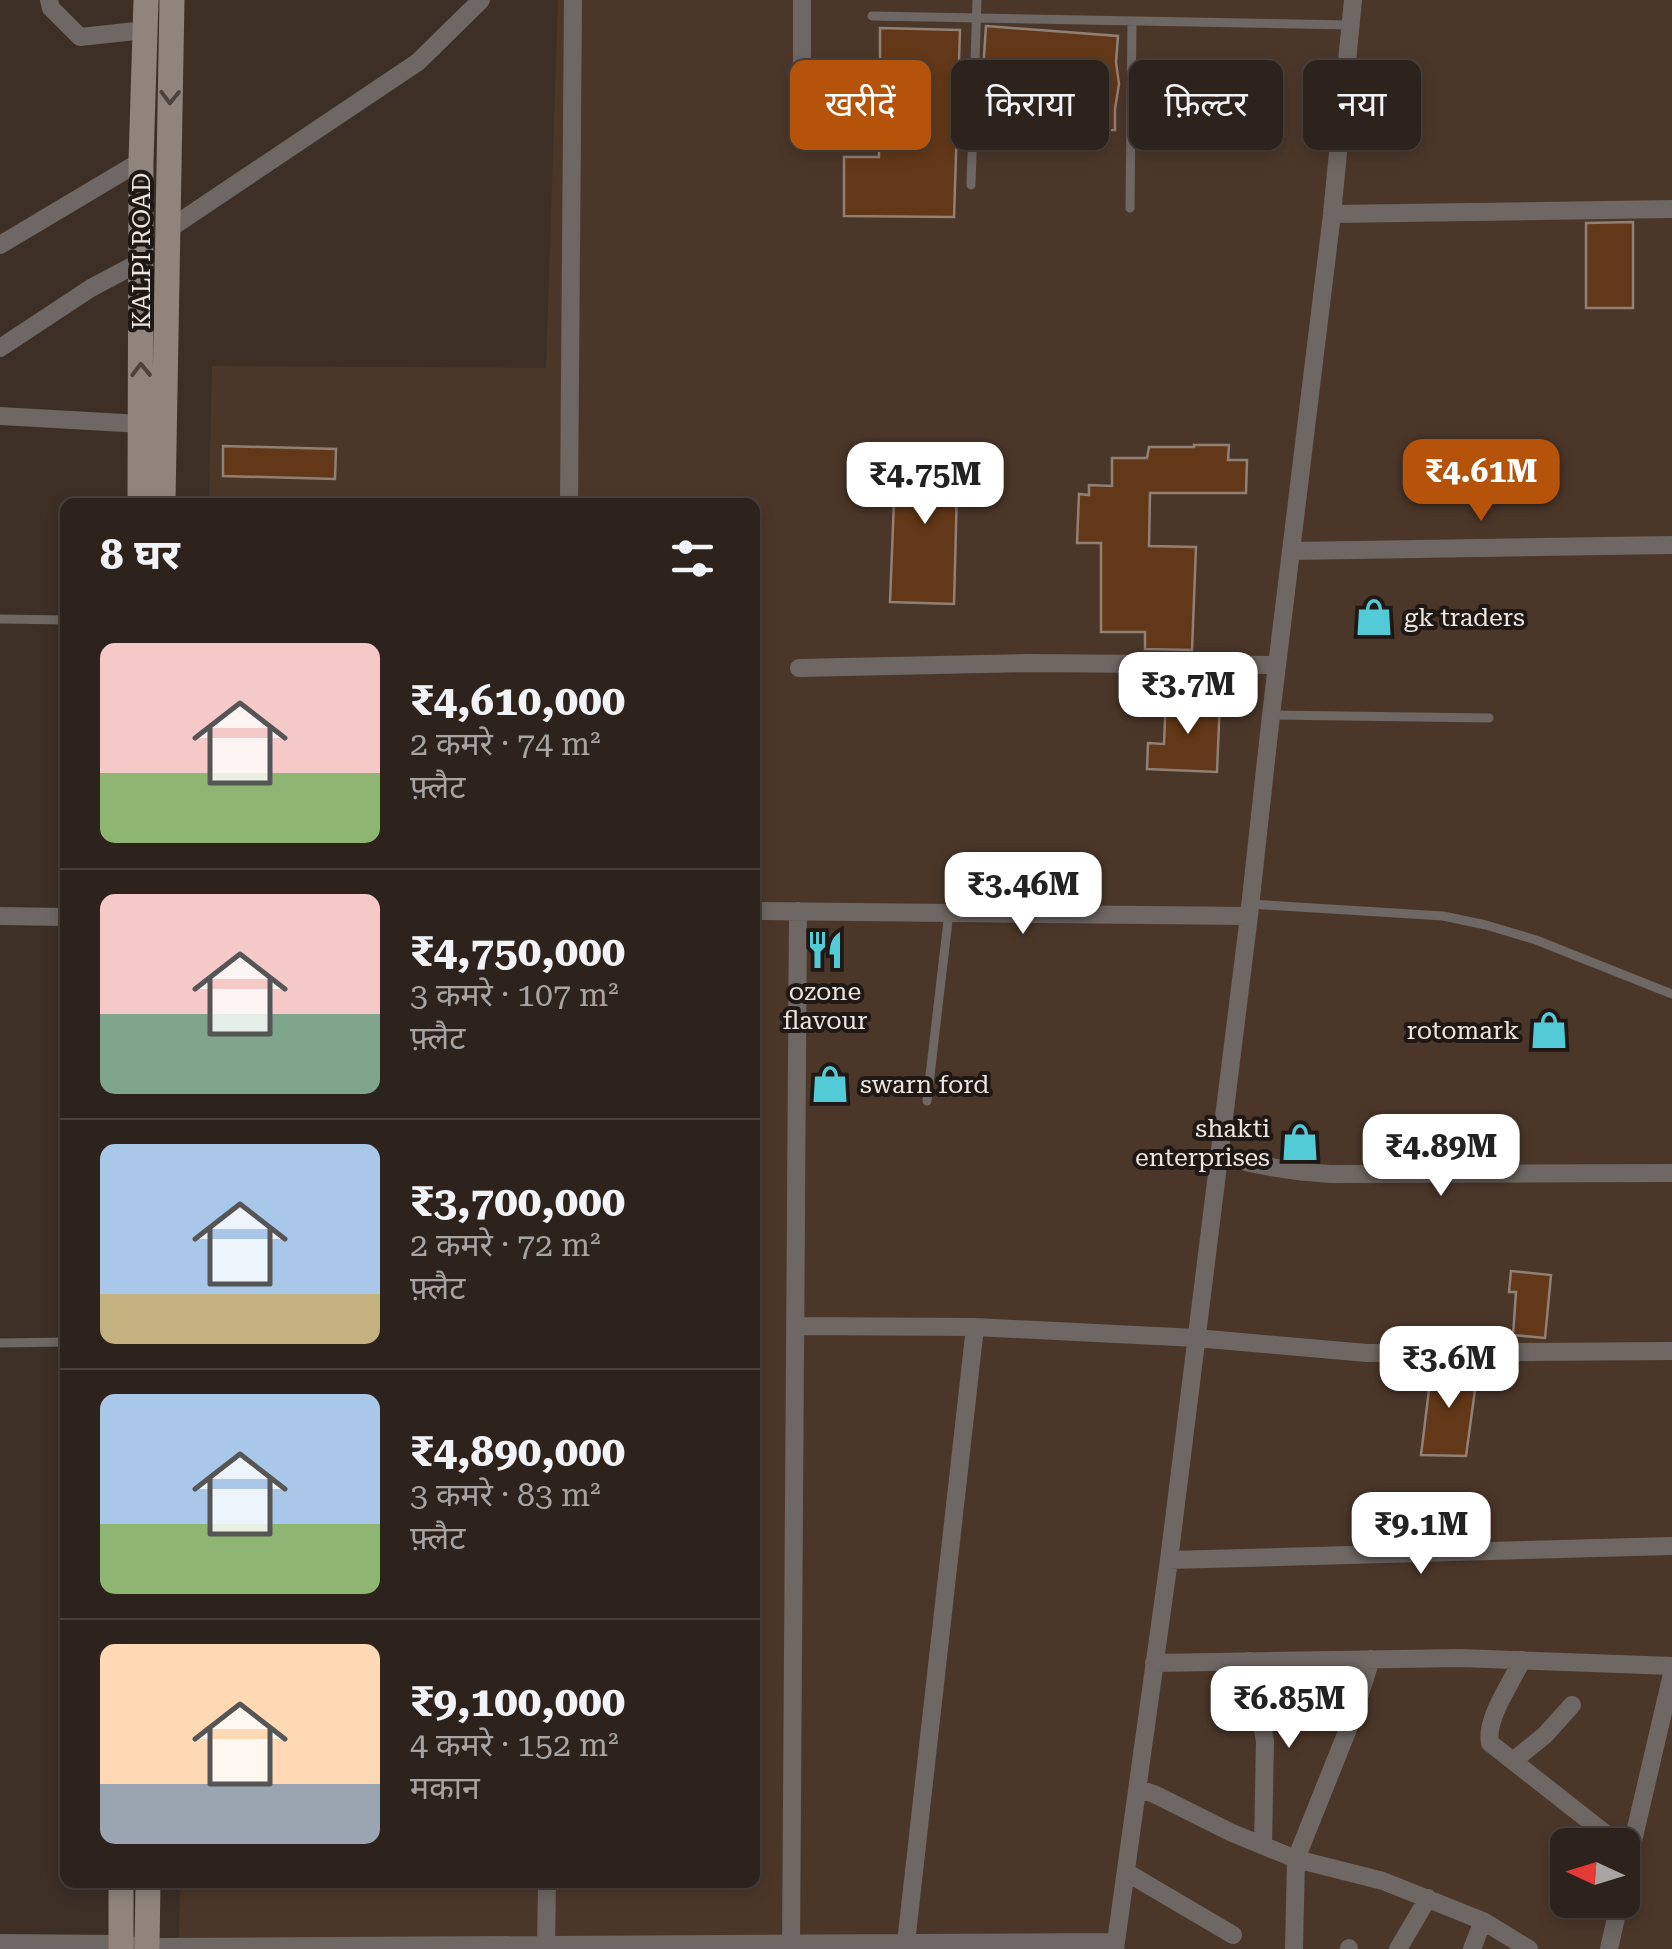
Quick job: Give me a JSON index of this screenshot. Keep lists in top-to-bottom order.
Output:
{
  "streets": {
    "main road": ["KALPI ROAD"]
  },
  "places": {
    "shop": [
      "gk traders",
      "rotomark",
      "swarn ford",
      "shakti enterprises"
    ],
    "restaurant": ["ozone flavour"]
  },
  "north": "left",
  "page": {
    "chip": [
      "खरीदें",
      "किराया",
      "फ़िल्टर",
      "नया"
    ],
    "price": [
      "₹4.61M",
      "₹4.75M",
      "₹3.7M",
      "₹3.46M",
      "₹4.89M",
      "₹3.6M",
      "₹9.1M",
      "₹6.85M"
    ],
    "heading": "8 घर",
    "list": [
      {
        "name": "₹4,610,000",
        "note": "2 कमरे · 74 m² · फ़्लैट"
      },
      {
        "name": "₹4,750,000",
        "note": "3 कमरे · 107 m² · फ़्लैट"
      },
      {
        "name": "₹3,700,000",
        "note": "2 कमरे · 72 m² · फ़्लैट"
      },
      {
        "name": "₹4,890,000",
        "note": "3 कमरे · 83 m² · फ़्लैट"
      },
      {
        "name": "₹9,100,000",
        "note": "4 कमरे · 152 m² · मकान"
      }
    ]
  }
}
